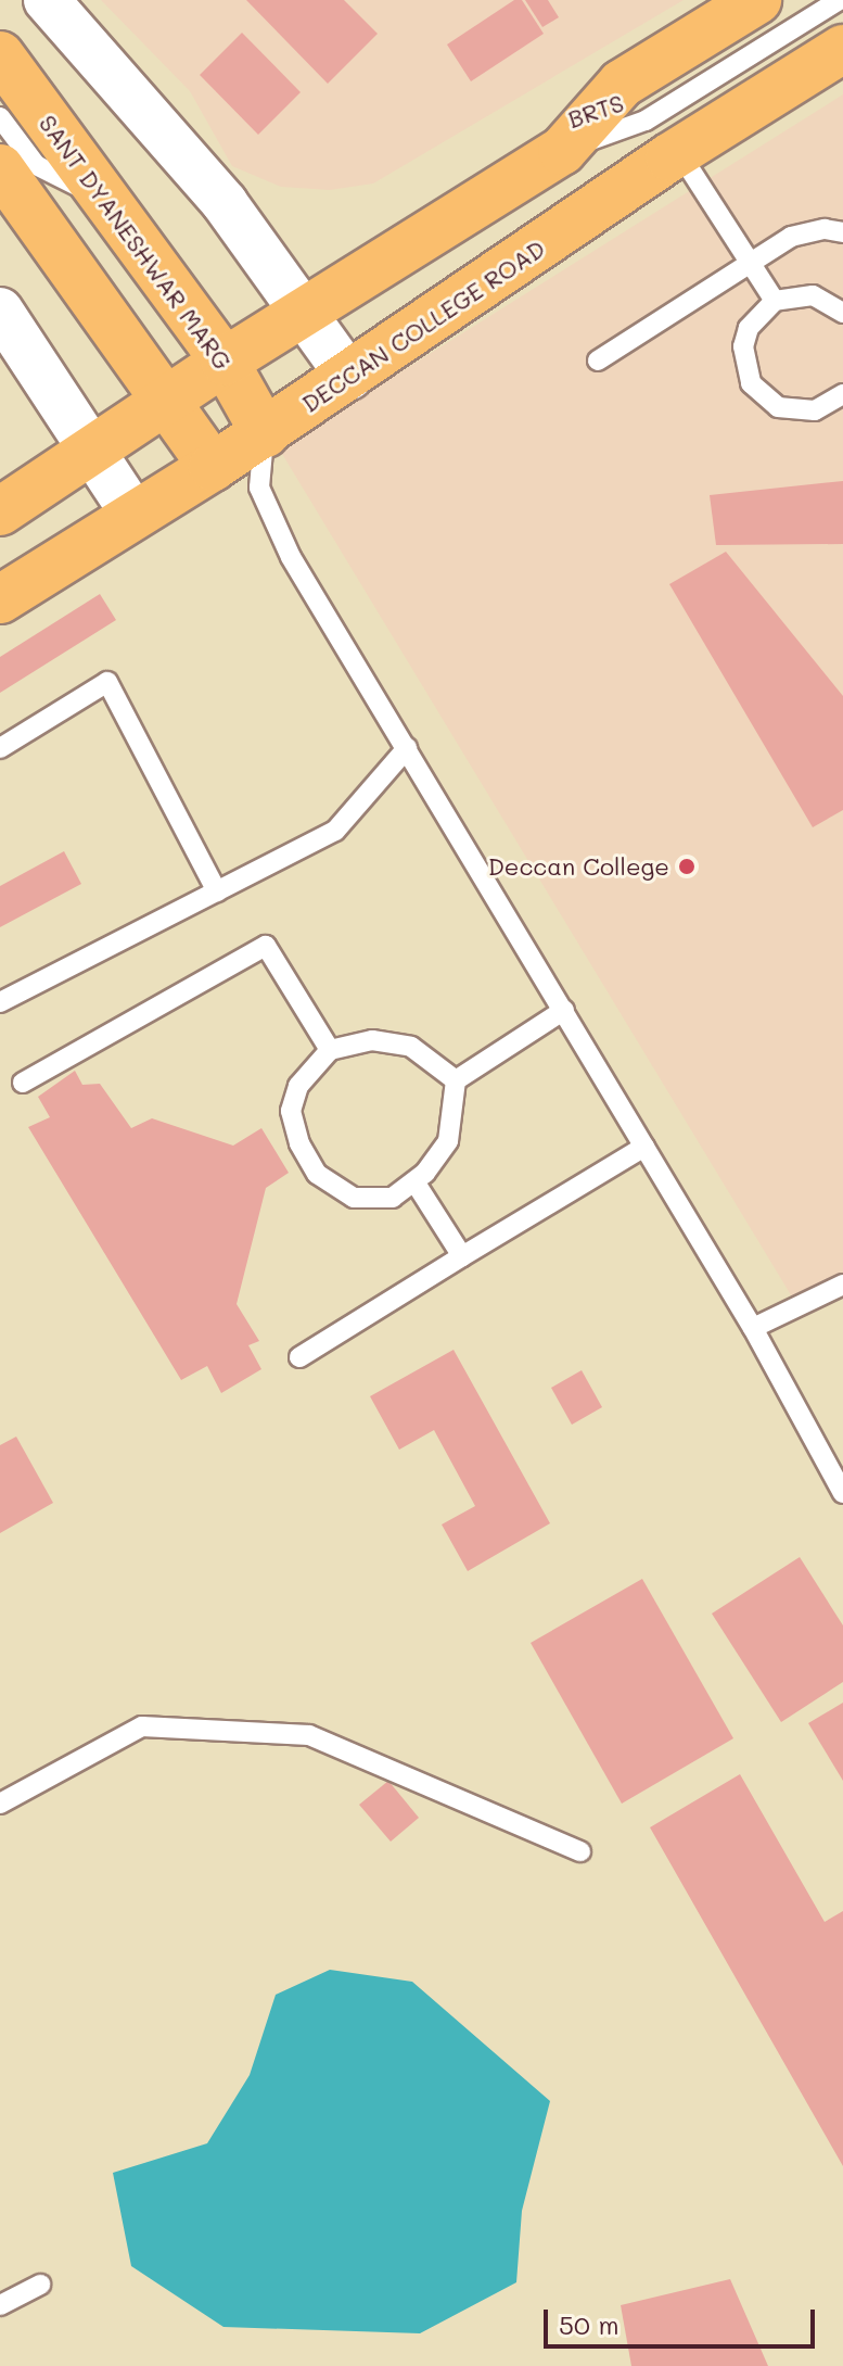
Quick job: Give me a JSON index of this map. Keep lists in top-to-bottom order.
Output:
{
  "streets": {
    "main road": ["SANT DYANESHWAR MARG", "DECCAN COLLEGE ROAD"],
    "lane": ["BRTS"]
  },
  "crossings": [
    ["BRTS", "DECCAN COLLEGE ROAD"],
    ["SANT DYANESHWAR MARG", "DECCAN COLLEGE ROAD"]
  ],
  "places": ["Deccan College"],
  "scale_bar": "50 m"
}
